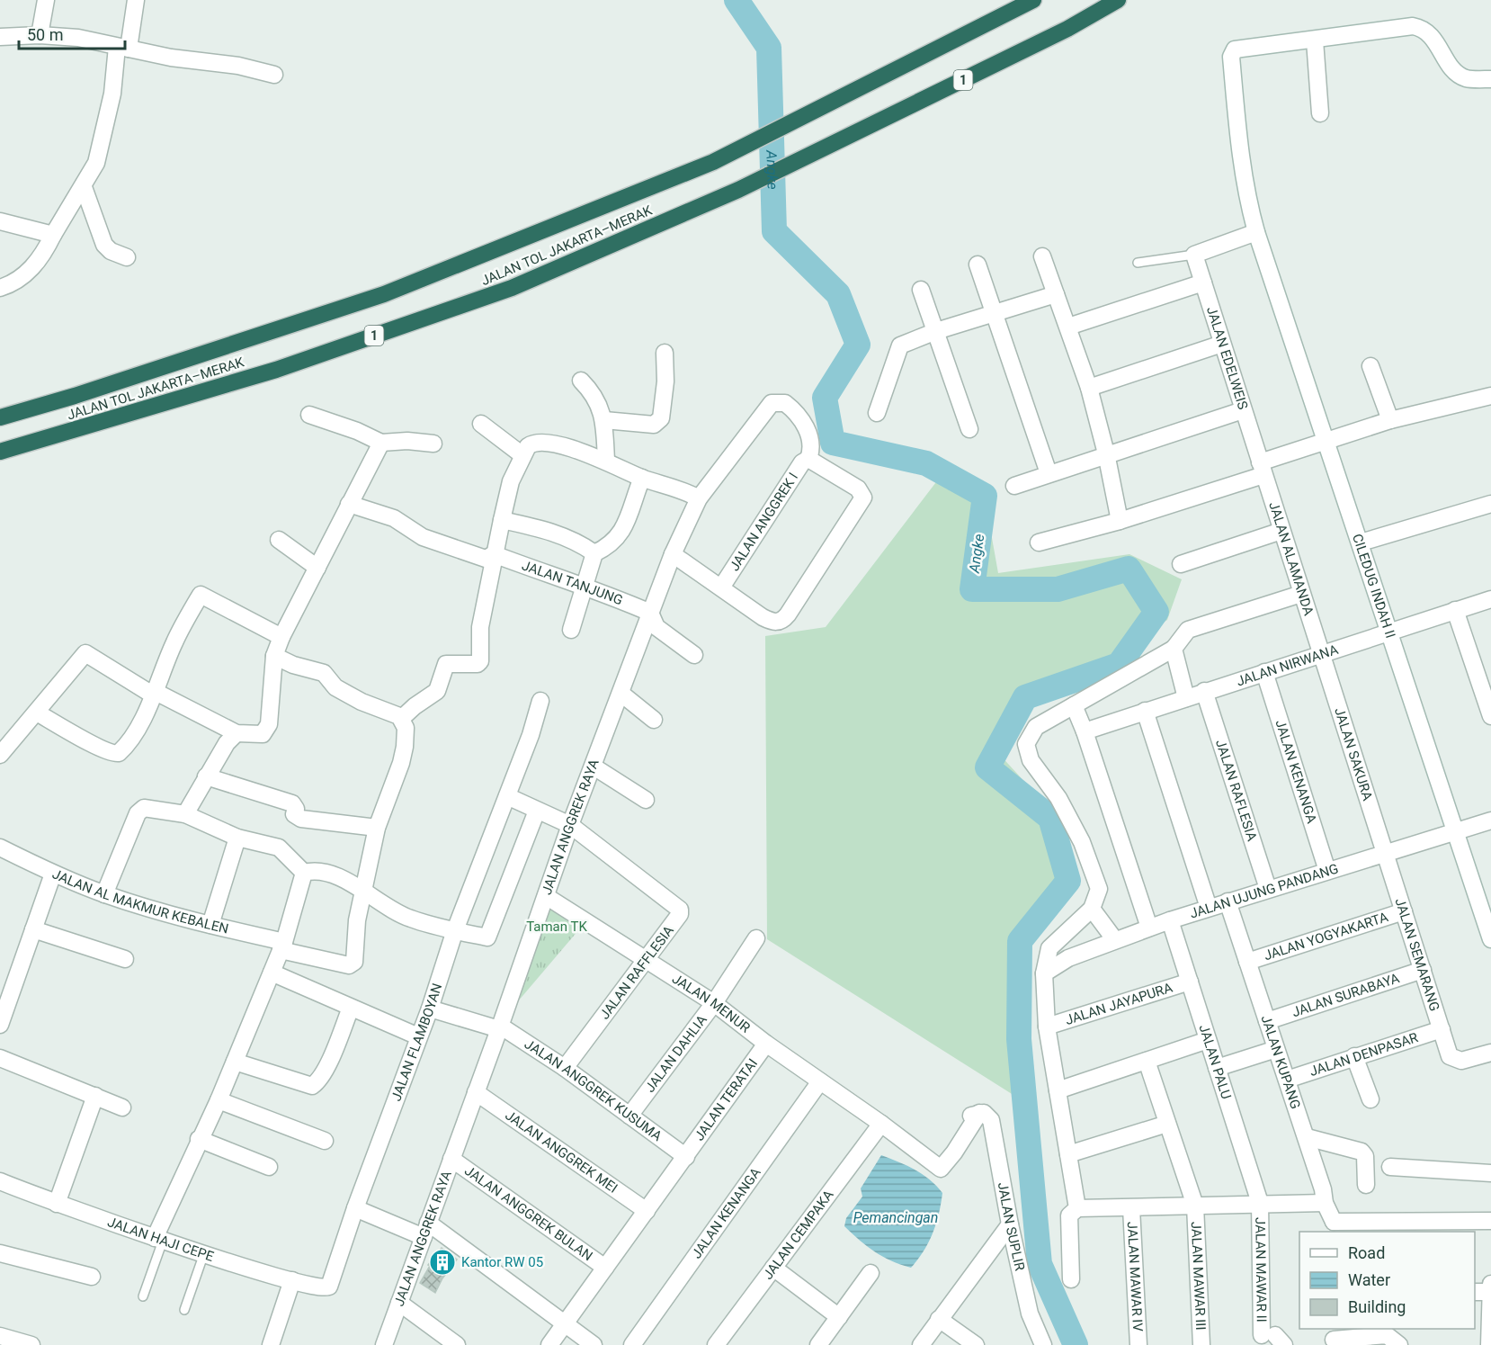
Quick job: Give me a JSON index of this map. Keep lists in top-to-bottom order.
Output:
{
  "streets": {
    "highway": ["1", "JALAN TOL JAKARTA–MERAK"],
    "street": [
      "JALAN EDELWEIS",
      "JALAN ANGGREK I",
      "JALAN ALAMANDA",
      "JALAN TANJUNG",
      "CILEDUG INDAH II",
      "JALAN NIRWANA",
      "JALAN SAKURA",
      "JALAN KENANGA",
      "JALAN RAFLESIA",
      "JALAN ANGGREK RAYA",
      "JALAN UJUNG PANDANG",
      "JALAN AL MAKMUR KEBALEN",
      "JALAN YOGYAKARTA",
      "JALAN SEMARANG",
      "JALAN RAFFLESIA",
      "JALAN SURABAYA",
      "JALAN MENUR",
      "JALAN JAYAPURA",
      "JALAN FLAMBOYAN",
      "JALAN DAHLIA",
      "JALAN DENPASAR",
      "JALAN PALU",
      "JALAN KUPANG",
      "JALAN ANGGREK KUSUMA",
      "JALAN TERATAI",
      "JALAN ANGGREK MEI",
      "JALAN ANGGREK BULAN",
      "JALAN SUPLIR",
      "JALAN CEMPAKA",
      "JALAN HAJI CEPE",
      "JALAN MAWAR II",
      "JALAN MAWAR III",
      "JALAN MAWAR IV"
    ]
  },
  "crossings": [
    ["JALAN EDELWEIS", "JALAN ALAMANDA"],
    ["JALAN ANGGREK I", "JALAN ANGGREK RAYA"],
    ["JALAN ALAMANDA", "JALAN NIRWANA"],
    ["JALAN ALAMANDA", "JALAN SAKURA"],
    ["JALAN TANJUNG", "JALAN ANGGREK RAYA"],
    ["CILEDUG INDAH II", "JALAN NIRWANA"],
    ["CILEDUG INDAH II", "JALAN UJUNG PANDANG"],
    ["JALAN NIRWANA", "JALAN SAKURA"],
    ["JALAN NIRWANA", "JALAN KENANGA"],
    ["JALAN NIRWANA", "JALAN RAFLESIA"],
    ["JALAN SAKURA", "JALAN UJUNG PANDANG"],
    ["JALAN SAKURA", "JALAN SEMARANG"],
    ["JALAN KENANGA", "JALAN UJUNG PANDANG"],
    ["JALAN KENANGA", "JALAN TERATAI"],
    ["JALAN RAFLESIA", "JALAN UJUNG PANDANG"],
    ["JALAN ANGGREK RAYA", "JALAN RAFFLESIA"],
    ["JALAN ANGGREK RAYA", "JALAN MENUR"],
    ["JALAN ANGGREK RAYA", "JALAN ANGGREK KUSUMA"],
    ["JALAN ANGGREK RAYA", "JALAN ANGGREK MEI"],
    ["JALAN ANGGREK RAYA", "JALAN ANGGREK BULAN"],
    ["JALAN UJUNG PANDANG", "JALAN SEMARANG"],
    ["JALAN UJUNG PANDANG", "JALAN PALU"],
    ["JALAN UJUNG PANDANG", "JALAN KUPANG"],
    ["JALAN YOGYAKARTA", "JALAN SEMARANG"],
    ["JALAN YOGYAKARTA", "JALAN KUPANG"],
    ["JALAN SEMARANG", "JALAN SURABAYA"],
    ["JALAN SEMARANG", "JALAN DENPASAR"],
    ["JALAN RAFFLESIA", "JALAN MENUR"],
    ["JALAN RAFFLESIA", "JALAN ANGGREK KUSUMA"],
    ["JALAN SURABAYA", "JALAN KUPANG"],
    ["JALAN MENUR", "JALAN DAHLIA"],
    ["JALAN MENUR", "JALAN TERATAI"],
    ["JALAN JAYAPURA", "JALAN PALU"],
    ["JALAN FLAMBOYAN", "JALAN ANGGREK KUSUMA"],
    ["JALAN FLAMBOYAN", "JALAN HAJI CEPE"],
    ["JALAN DAHLIA", "JALAN ANGGREK KUSUMA"],
    ["JALAN DENPASAR", "JALAN KUPANG"],
    ["JALAN PALU", "JALAN MAWAR II"],
    ["JALAN ANGGREK KUSUMA", "JALAN TERATAI"],
    ["JALAN TERATAI", "JALAN ANGGREK MEI"],
    ["JALAN TERATAI", "JALAN ANGGREK BULAN"],
    ["JALAN TERATAI", "JALAN SUPLIR"],
    ["JALAN TERATAI", "JALAN CEMPAKA"]
  ],
  "water": ["Angke", "Pemancingan"],
  "parks": ["Taman TK"],
  "places": {
    "building": ["Kantor RW 05"]
  },
  "legend": ["Road", "Water", "Building"],
  "scale_bar": "50 m"
}
